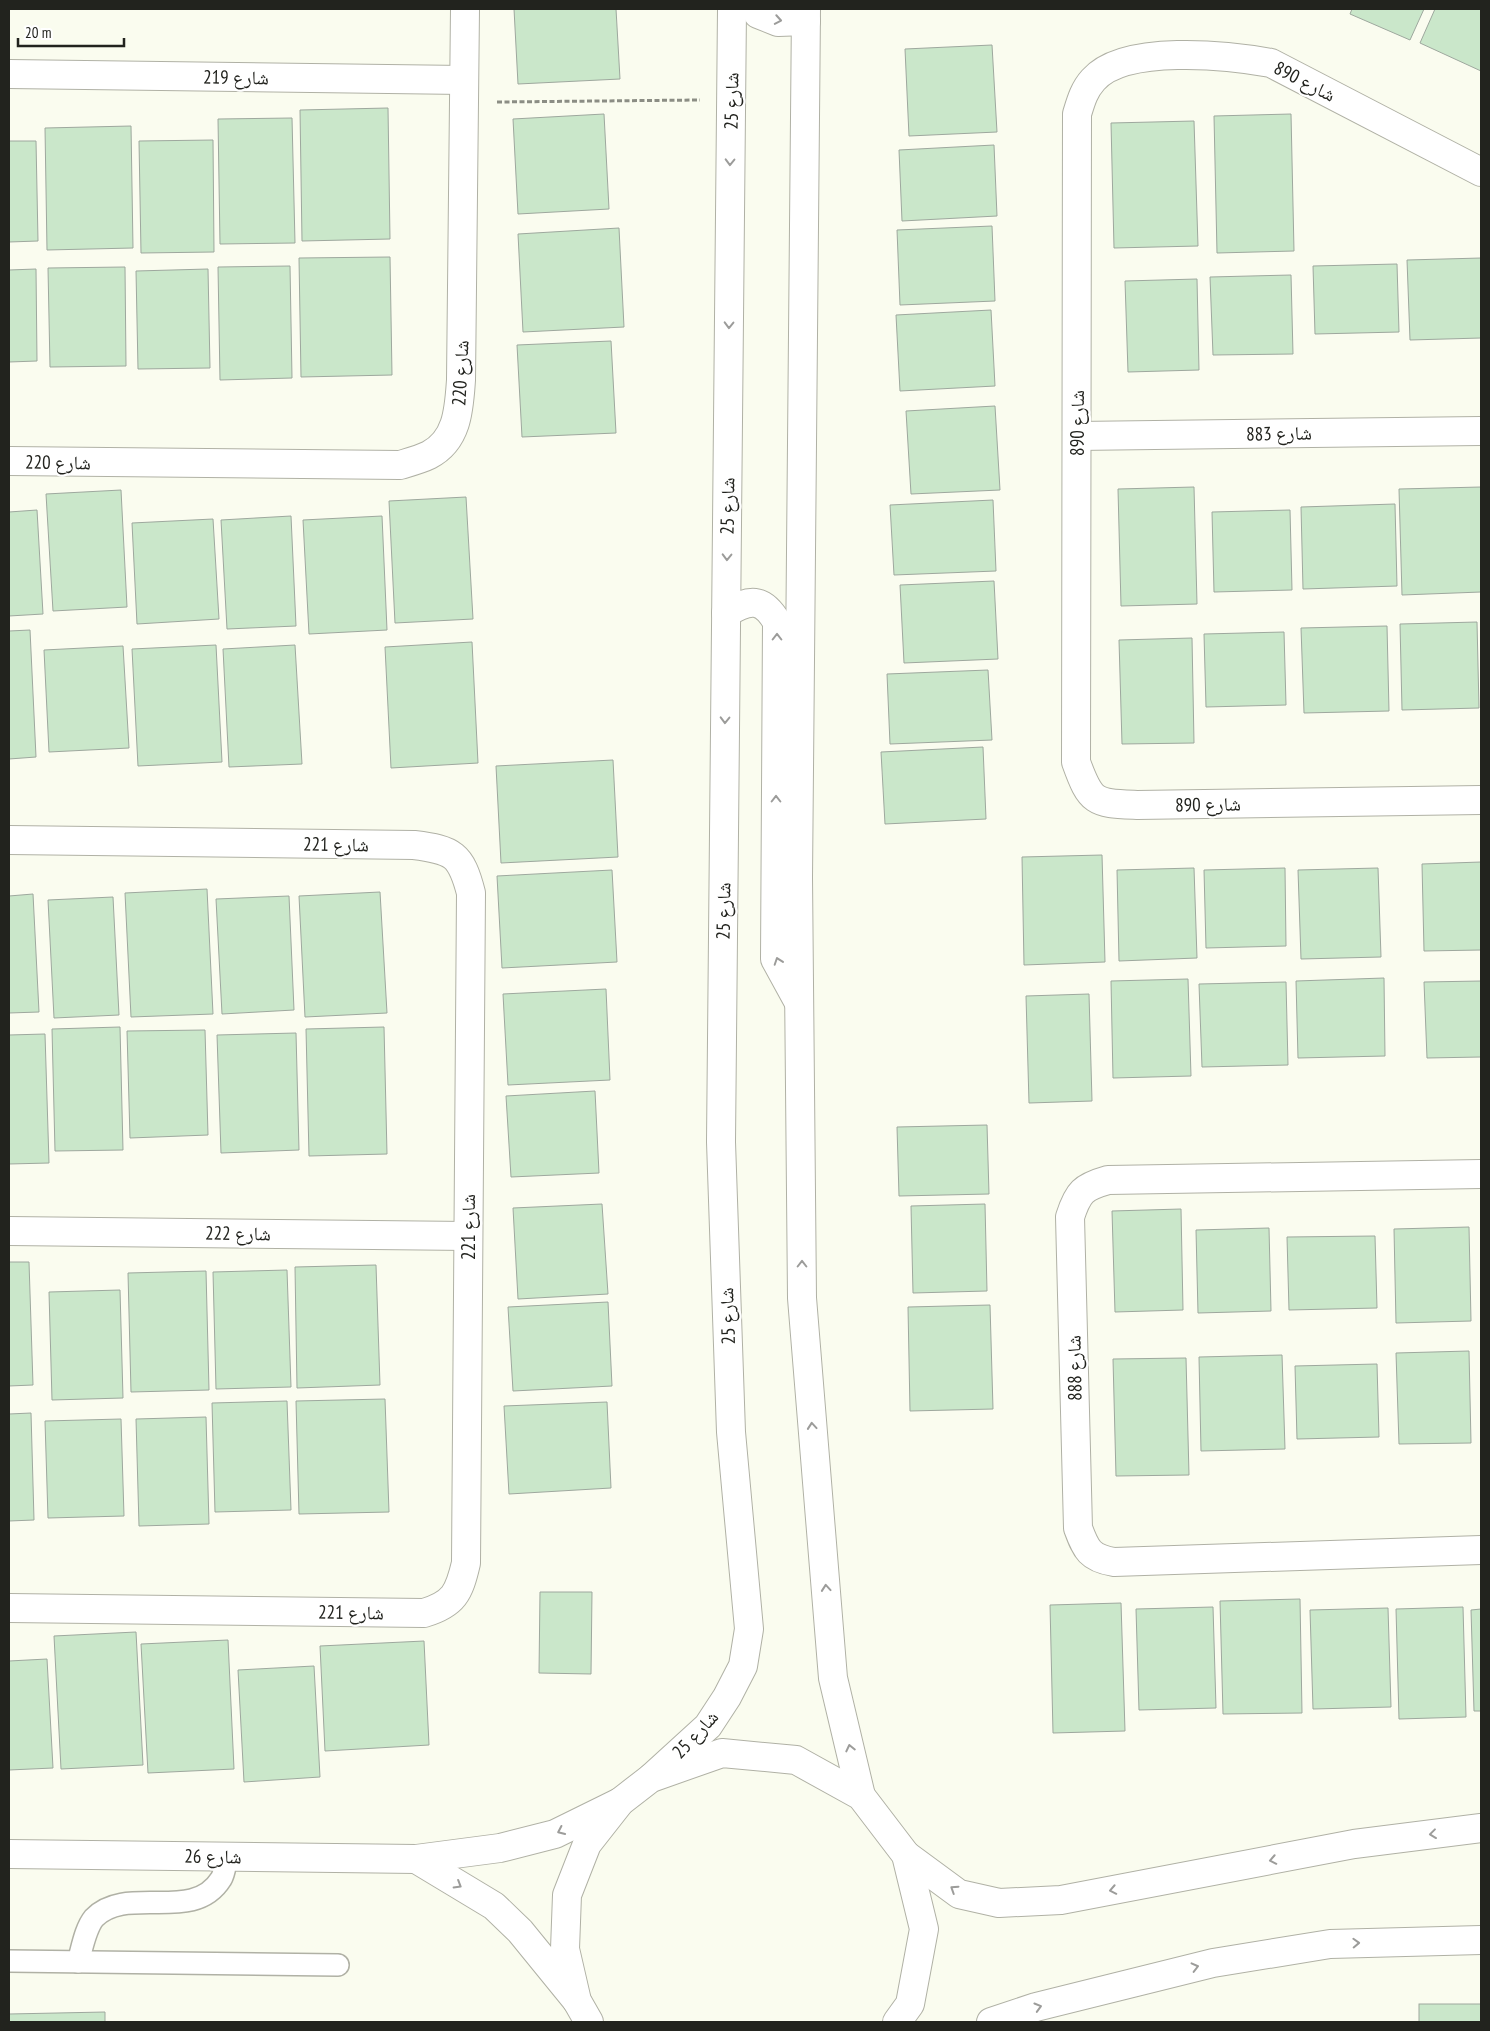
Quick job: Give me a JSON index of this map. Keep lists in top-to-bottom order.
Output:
{
  "streets": {
    "street": [
      "شارع 219",
      "شارع 890",
      "شارع 25",
      "شارع 220",
      "شارع 883",
      "شارع 221",
      "شارع 222",
      "شارع 888",
      "شارع 26"
    ]
  },
  "crossings": [
    ["شارع 219", "شارع 220"],
    ["شارع 890", "شارع 883"],
    ["شارع 221", "شارع 222"]
  ],
  "scale_bar": "20 m"
}
